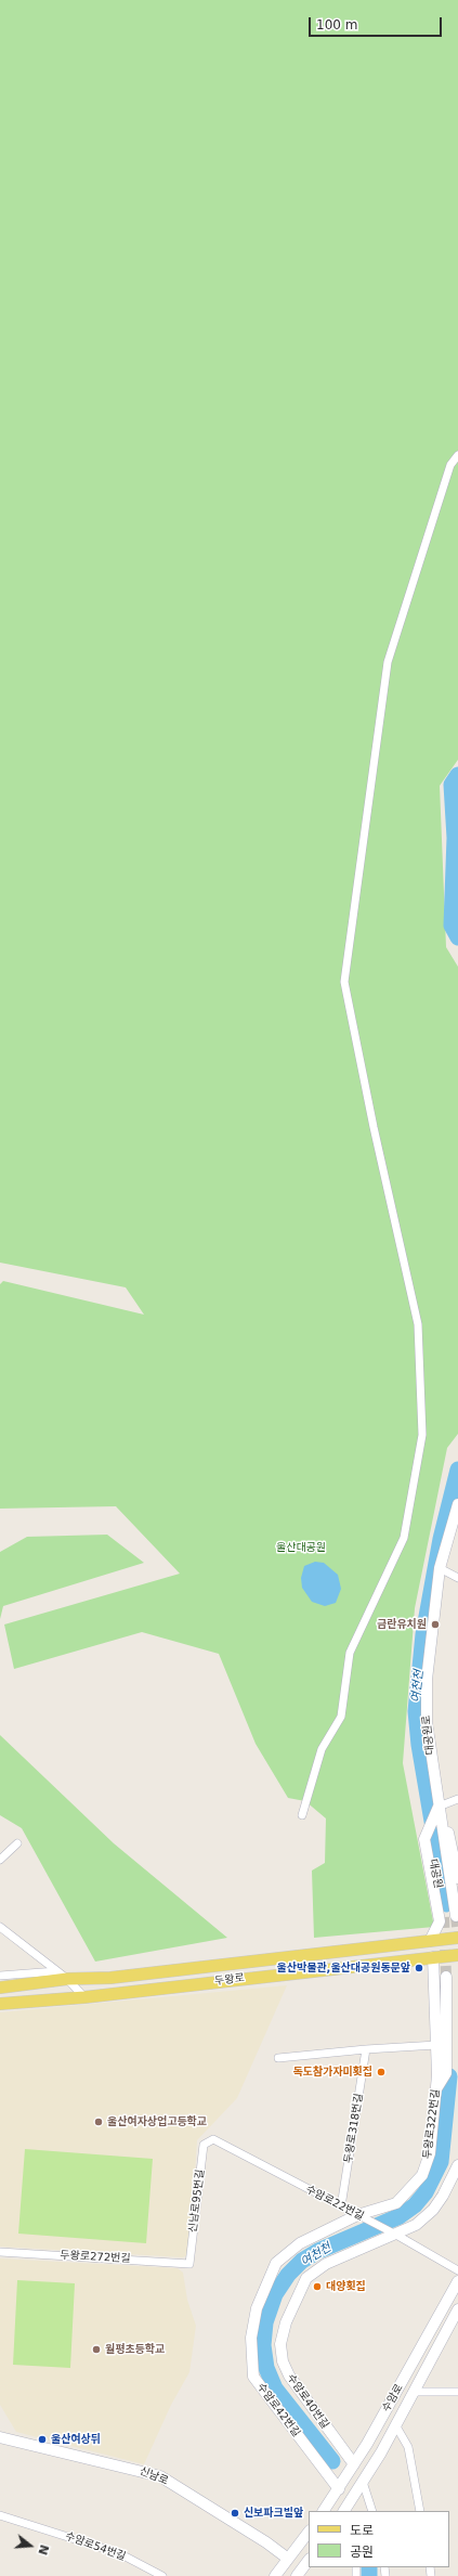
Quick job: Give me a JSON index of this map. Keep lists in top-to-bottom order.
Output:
{
  "streets": {
    "main road": ["두왕로"],
    "street": [
      "대공원로",
      "두왕로322번길",
      "두왕로318번길",
      "신남로95번길",
      "수암로22번길",
      "두왕로272번길",
      "수암로",
      "수암로40번길",
      "수암로42번길",
      "신남로",
      "수암로54번길"
    ]
  },
  "crossings": [
    ["두왕로", "두왕로322번길"],
    ["두왕로322번길", "수암로22번길"],
    ["두왕로322번길", "수암로42번길"],
    ["두왕로318번길", "수암로22번길"],
    ["신남로95번길", "수암로22번길"],
    ["신남로95번길", "두왕로272번길"],
    ["수암로22번길", "수암로40번길"],
    ["수암로22번길", "수암로42번길"],
    ["수암로", "수암로40번길"],
    ["수암로", "수암로42번길"]
  ],
  "water": ["여천천"],
  "parks": ["울산대공원"],
  "places": [
    "금란유치원",
    "울산박물관,울산대공원동문앞",
    "독도참가자미횟집",
    "울산여자상업고등학교",
    "대양횟집",
    "월평초등학교",
    "울산여상뒤",
    "신보파크빌앞"
  ],
  "legend": ["도로", "공원"],
  "scale_bar": "100 m",
  "north": "right"
}
